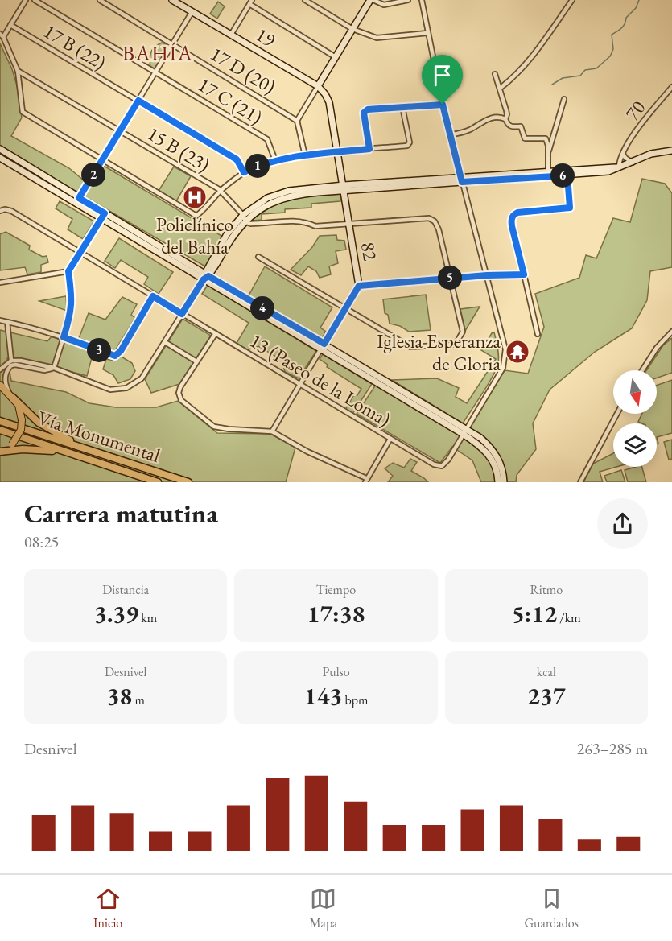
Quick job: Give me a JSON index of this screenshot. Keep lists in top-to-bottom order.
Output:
{
  "streets": {
    "highway": ["Vía Monumental"],
    "main road": ["19", "82"],
    "street": [
      "17 B (22)",
      "17 D (20)",
      "17 C (21)",
      "70",
      "15 B (23)",
      "13 (Paseo de la Loma)"
    ]
  },
  "crossings": [
    ["19", "82"],
    ["82", "13 (Paseo de la Loma)"]
  ],
  "districts": ["BAHÍA"],
  "places": {
    "hospital": ["Policlínico del Bahía"],
    "temple": ["Iglesia Esperanza de Gloria"]
  },
  "north": "bottom",
  "page": {
    "pins": [
      "1",
      "2",
      "6",
      "5",
      "4",
      "3"
    ],
    "heading": ["Carrera matutina", "08:25"],
    "stats": [
      ["Distancia", "3.39 km"],
      ["Tiempo", "17:38"],
      ["Ritmo", "5:12 /km"],
      ["Desnivel", "38 m"],
      ["Pulso", "143 bpm"],
      ["kcal", "237"]
    ],
    "chart": ["Desnivel", "263–285 m"],
    "tabs": ["Inicio", "Mapa", "Guardados"]
  }
}
